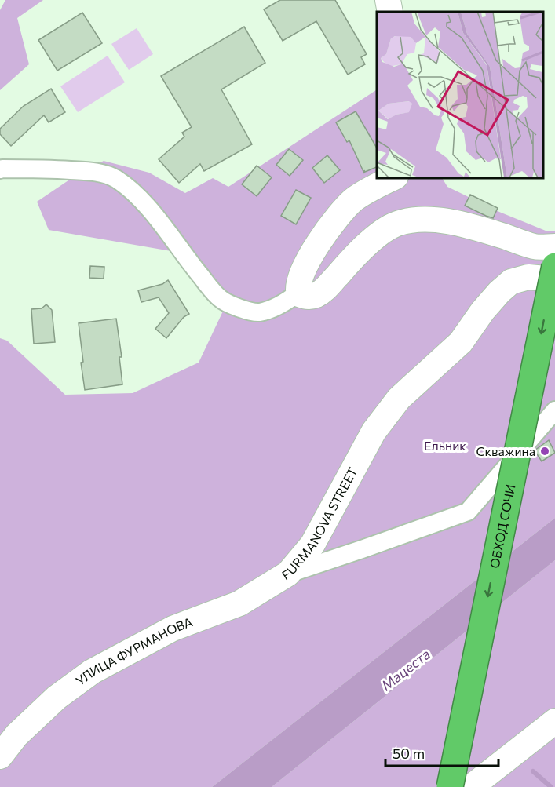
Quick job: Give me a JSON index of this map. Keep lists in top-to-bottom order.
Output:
{
  "streets": {
    "highway": ["ОБХОД СОЧИ"],
    "street": ["FURMANOVA STREET", "УЛИЦА ФУРМАНОВА"]
  },
  "crossings": [
    ["FURMANOVA STREET", "УЛИЦА ФУРМАНОВА"]
  ],
  "one_way": ["ОБХОД СОЧИ"],
  "water": ["Мацеста"],
  "parks": ["Ельник"],
  "places": ["Скважина"],
  "scale_bar": "50 m"
}
